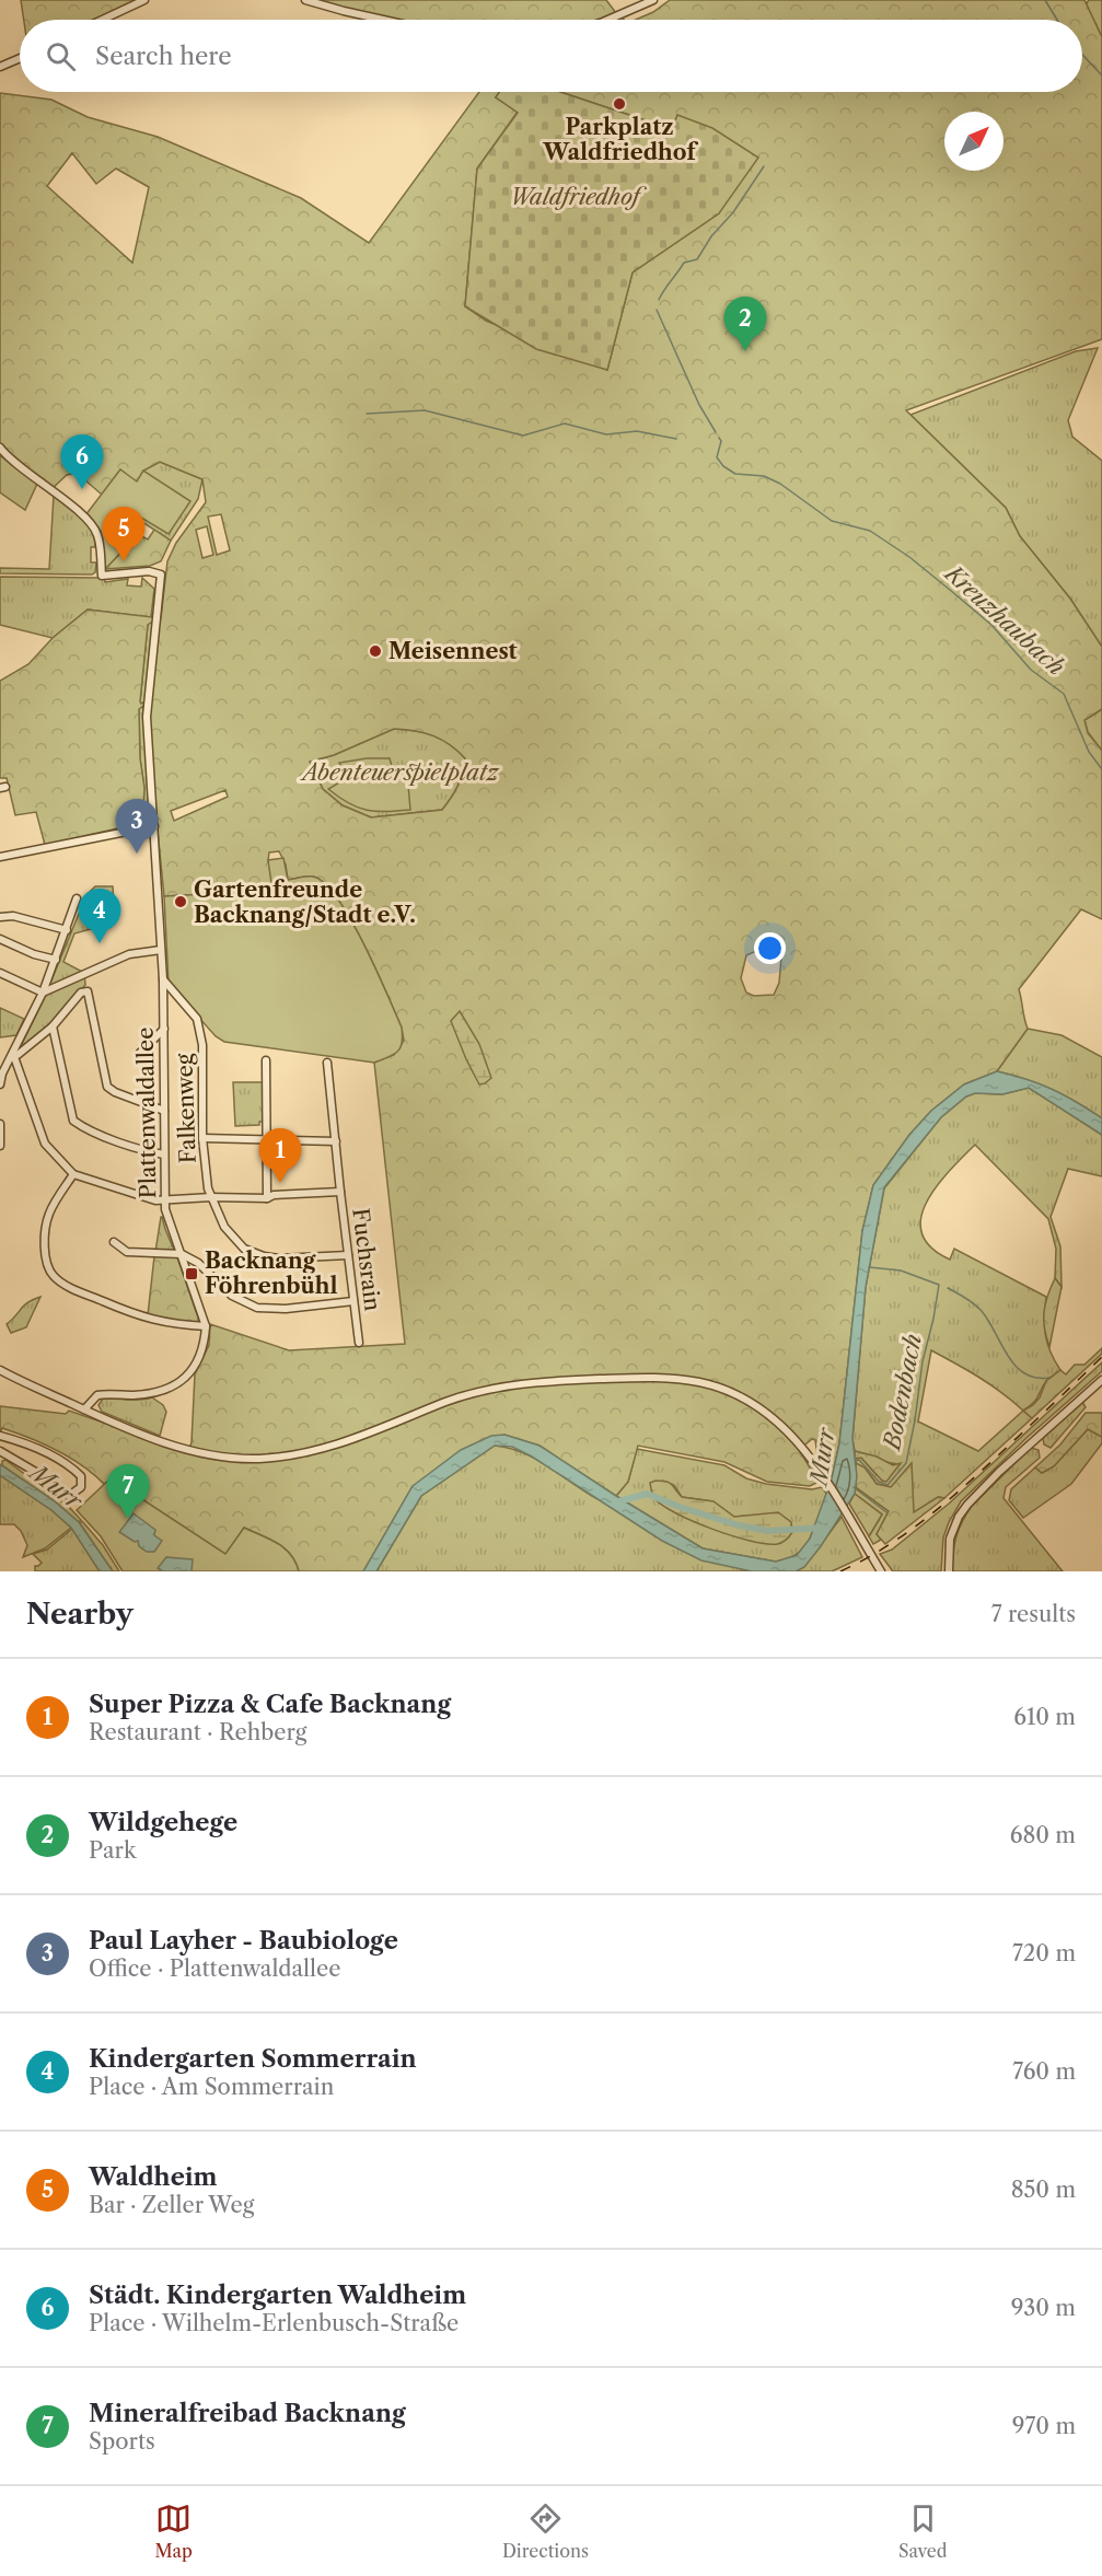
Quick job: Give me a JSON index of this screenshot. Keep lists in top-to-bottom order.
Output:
{
  "streets": {
    "street": ["Falkenweg", "Plattenwaldallee", "Fuchsrain"]
  },
  "crossings": [
    ["Falkenweg", "Plattenwaldallee"],
    ["Falkenweg", "Fuchsrain"]
  ],
  "water": ["Kreuzhaubach", "Bodenbach", "Murr"],
  "parks": ["Waldfriedhof", "Abenteuerspielplatz"],
  "places": {
    "other": ["Parkplatz Waldfriedhof", "Meisennest", "Gartenfreunde Backnang/Stadt e.V."],
    "transit": ["Backnang Föhrenbühl"]
  },
  "north": "top right",
  "page": {
    "search": "Search here",
    "pins": [
      "2",
      "6",
      "5",
      "3",
      "4",
      "1",
      "7"
    ],
    "heading": ["Nearby", "7 results"],
    "list": [
      {
        "mark": "1",
        "name": "Super Pizza & Cafe Backnang",
        "note": "Restaurant · Rehberg",
        "value": "610 m"
      },
      {
        "mark": "2",
        "name": "Wildgehege",
        "note": "Park",
        "value": "680 m"
      },
      {
        "mark": "3",
        "name": "Paul Layher - Baubiologe",
        "note": "Office · Plattenwaldallee",
        "value": "720 m"
      },
      {
        "mark": "4",
        "name": "Kindergarten Sommerrain",
        "note": "Place · Am Sommerrain",
        "value": "760 m"
      },
      {
        "mark": "5",
        "name": "Waldheim",
        "note": "Bar · Zeller Weg",
        "value": "850 m"
      },
      {
        "mark": "6",
        "name": "Städt. Kindergarten Waldheim",
        "note": "Place · Wilhelm-Erlenbusch-Straße",
        "value": "930 m"
      },
      {
        "mark": "7",
        "name": "Mineralfreibad Backnang",
        "note": "Sports",
        "value": "970 m"
      }
    ],
    "nav": ["Map", "Directions", "Saved"]
  }
}
